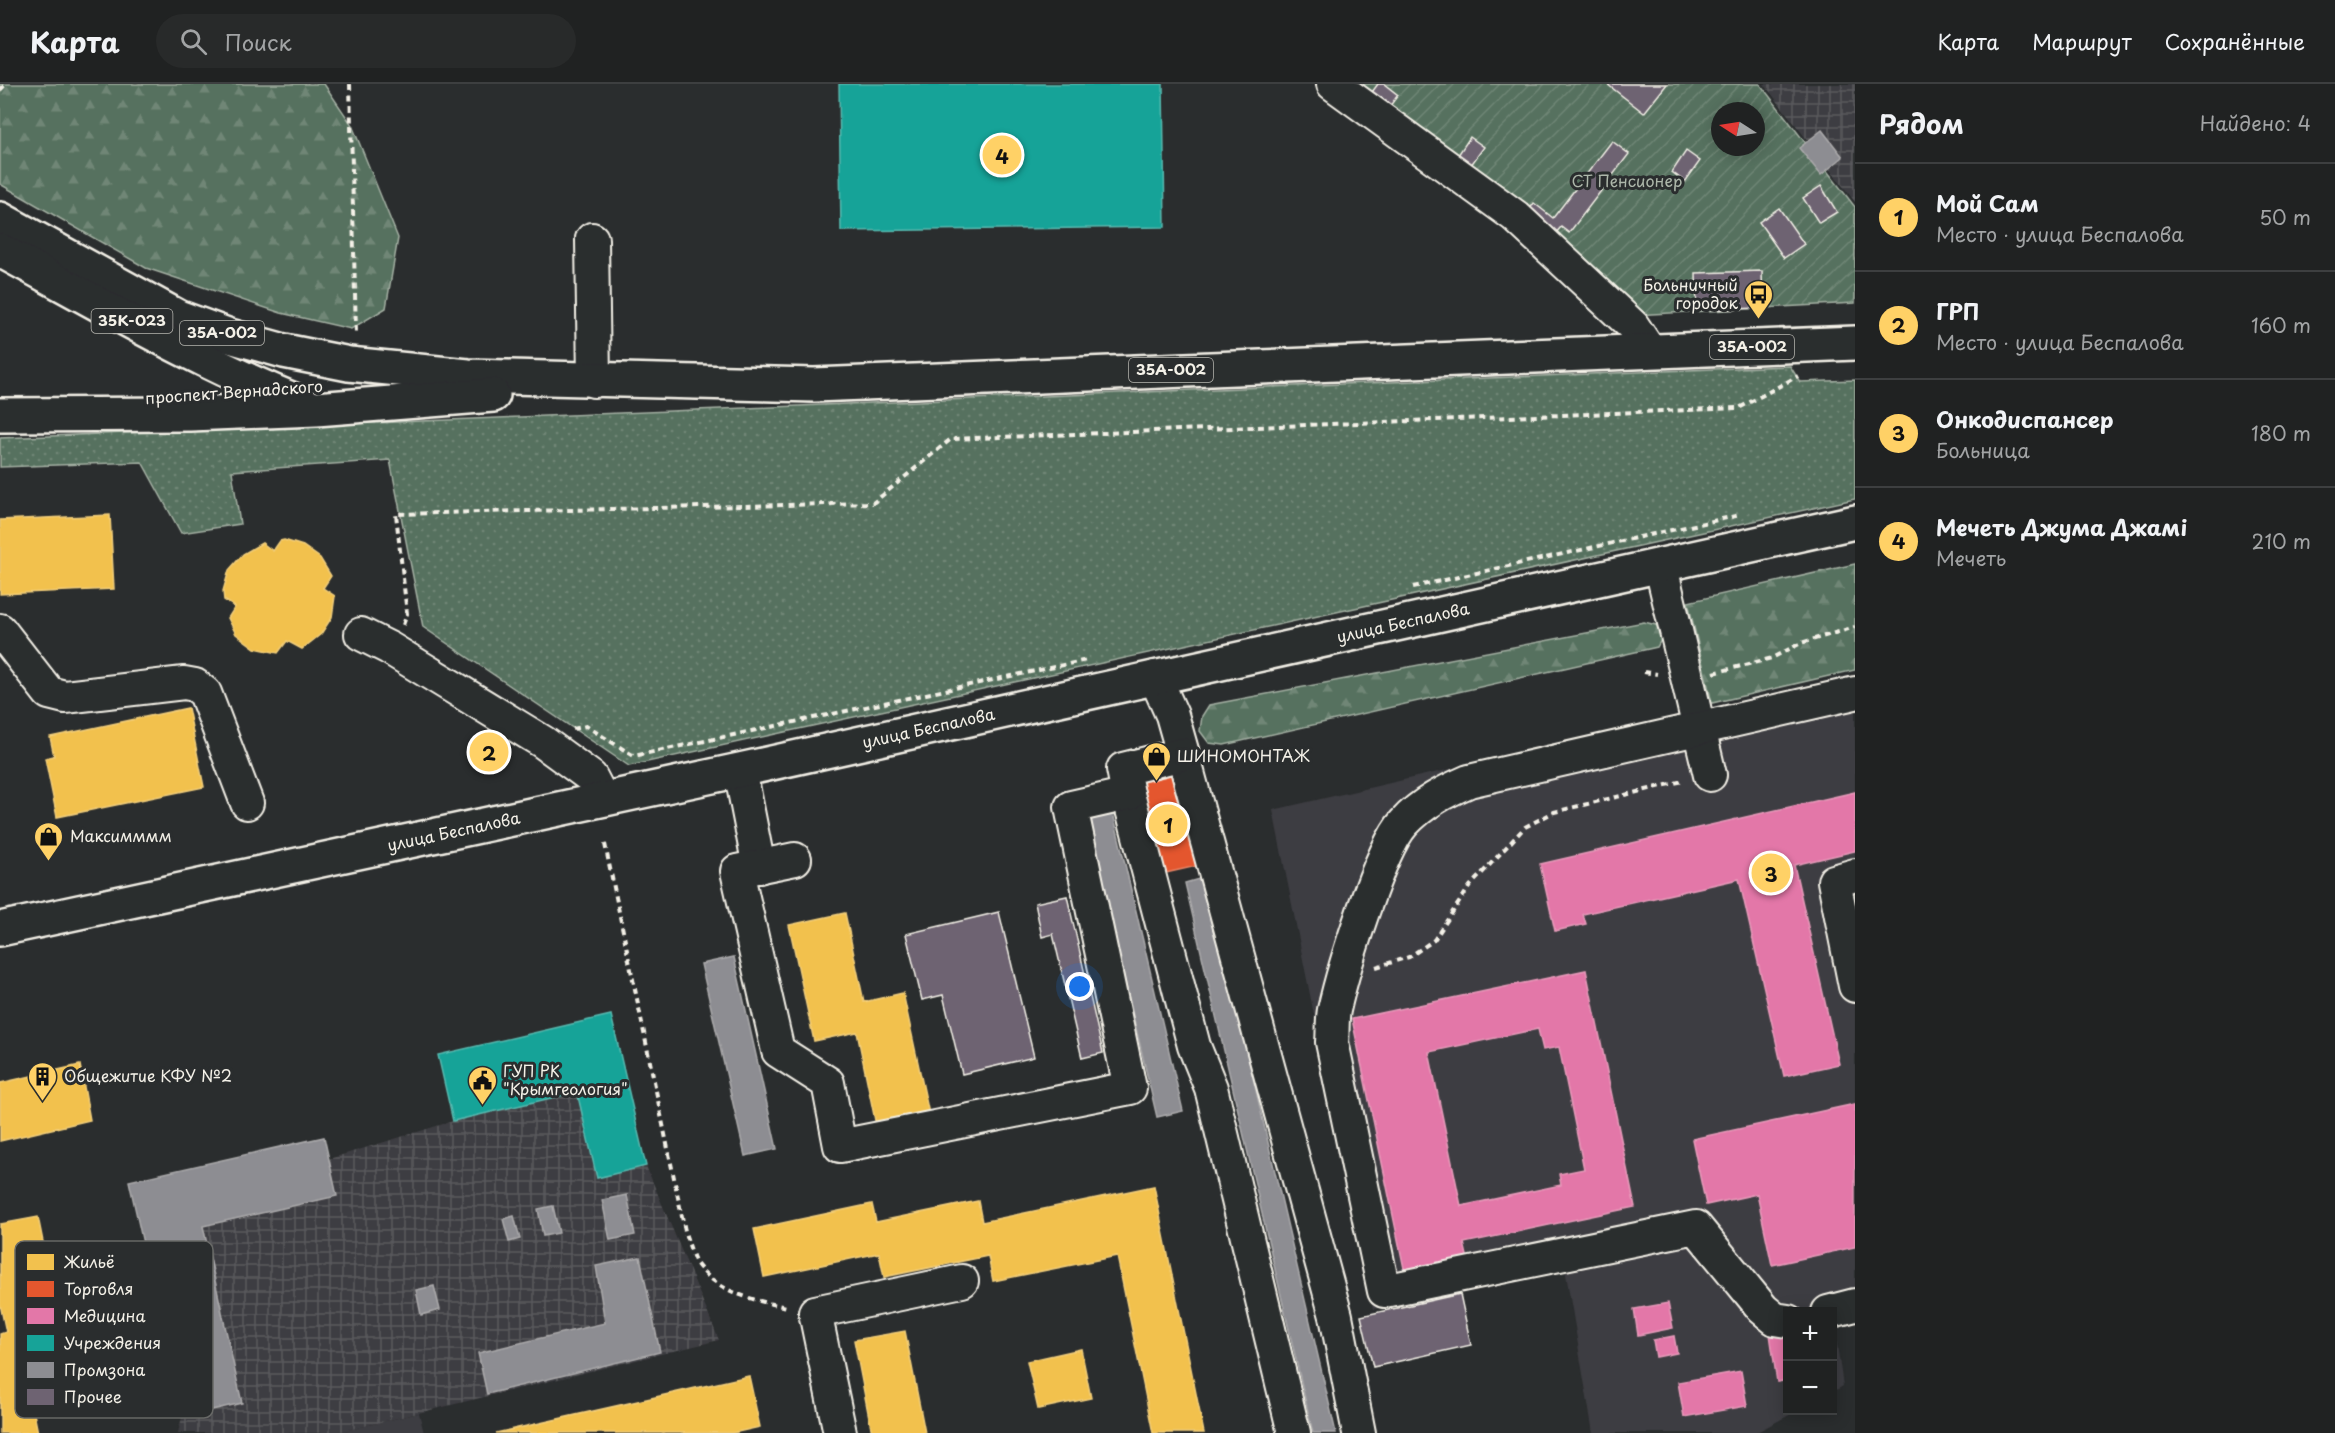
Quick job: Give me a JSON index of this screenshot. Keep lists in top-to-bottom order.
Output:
{
  "streets": {
    "main road": [
      "35К-023",
      "35А-002",
      "проспект Вернадского",
      "улица Беспалова"
    ]
  },
  "crossings": [
    ["35К-023", "35А-002"],
    ["35К-023", "проспект Вернадского"],
    ["35А-002", "проспект Вернадского"]
  ],
  "parks": ["СТ Пенсионер"],
  "places": {
    "bus stop": ["Больничный городок"],
    "shop": ["ШИНОМОНТАЖ", "Максимммм"],
    "building": ["Общежитие КФУ №2"],
    "public building": ["ГУП РК \"Крымгеология\""]
  },
  "legend": [
    "Жильё",
    "Торговля",
    "Медицина",
    "Учреждения",
    "Промзона",
    "Прочее"
  ],
  "north": "left",
  "page": {
    "header": "Карта",
    "search": "Поиск",
    "nav": ["Карта", "Маршрут", "Сохранённые"],
    "heading": ["Рядом", "Найдено: 4"],
    "pins": [
      "4",
      "2",
      "1",
      "3"
    ],
    "list": [
      {
        "mark": "1",
        "name": "Мой Сам",
        "note": "Место · улица Беспалова",
        "value": "50 m"
      },
      {
        "mark": "2",
        "name": "ГРП",
        "note": "Место · улица Беспалова",
        "value": "160 m"
      },
      {
        "mark": "3",
        "name": "Онкодиспансер",
        "note": "Больница",
        "value": "180 m"
      },
      {
        "mark": "4",
        "name": "Мечеть Джума Джамі",
        "note": "Мечеть",
        "value": "210 m"
      }
    ],
    "map_buttons": ["+", "−"]
  }
}
